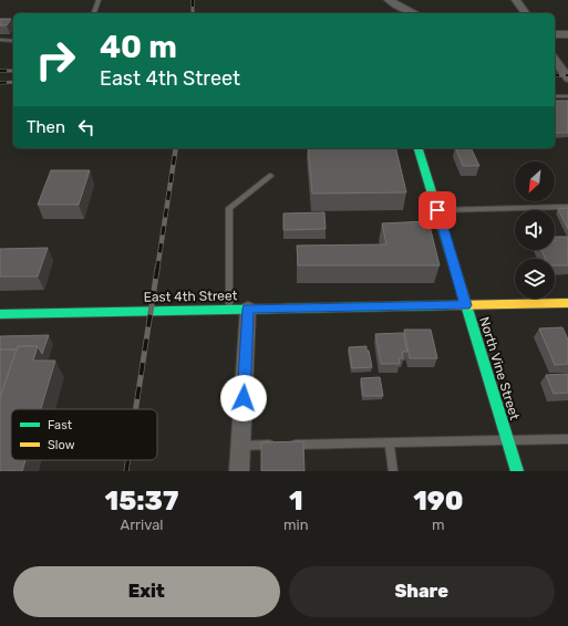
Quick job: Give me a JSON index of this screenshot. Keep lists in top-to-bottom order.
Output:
{
  "streets": {
    "main road": ["East 4th Street", "North Vine Street"]
  },
  "crossings": [
    ["East 4th Street", "North Vine Street"]
  ],
  "legend": ["Fast", "Slow"],
  "north": "bottom left",
  "page": {
    "turn": ["40 m", "East 4th Street"],
    "then": "Then",
    "eta": [
      "15:37",
      "Arrival",
      "1",
      "min",
      "190",
      "m"
    ],
    "buttons": ["Exit", "Share"]
  }
}
